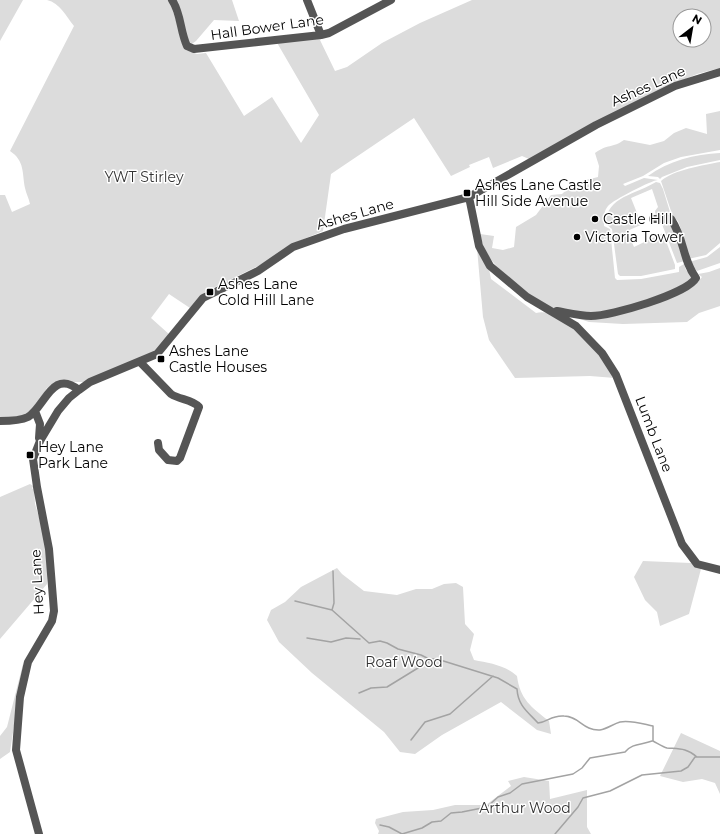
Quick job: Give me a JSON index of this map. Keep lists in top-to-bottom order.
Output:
{
  "streets": {
    "street": [
      "Hall Bower Lane",
      "Ashes Lane",
      "Lumb Lane",
      "Hey Lane"
    ]
  },
  "crossings": [
    ["Ashes Lane", "Lumb Lane"],
    ["Ashes Lane", "Hey Lane"]
  ],
  "parks": ["YWT Stirley", "Roaf Wood", "Arthur Wood"],
  "places": {
    "transit": [
      "Ashes Lane Castle Hill Side Avenue",
      "Ashes Lane Cold Hill Lane",
      "Ashes Lane Castle Houses",
      "Hey Lane Park Lane"
    ],
    "other": ["Castle Hill", "Victoria Tower"]
  },
  "north": "top right"
}
